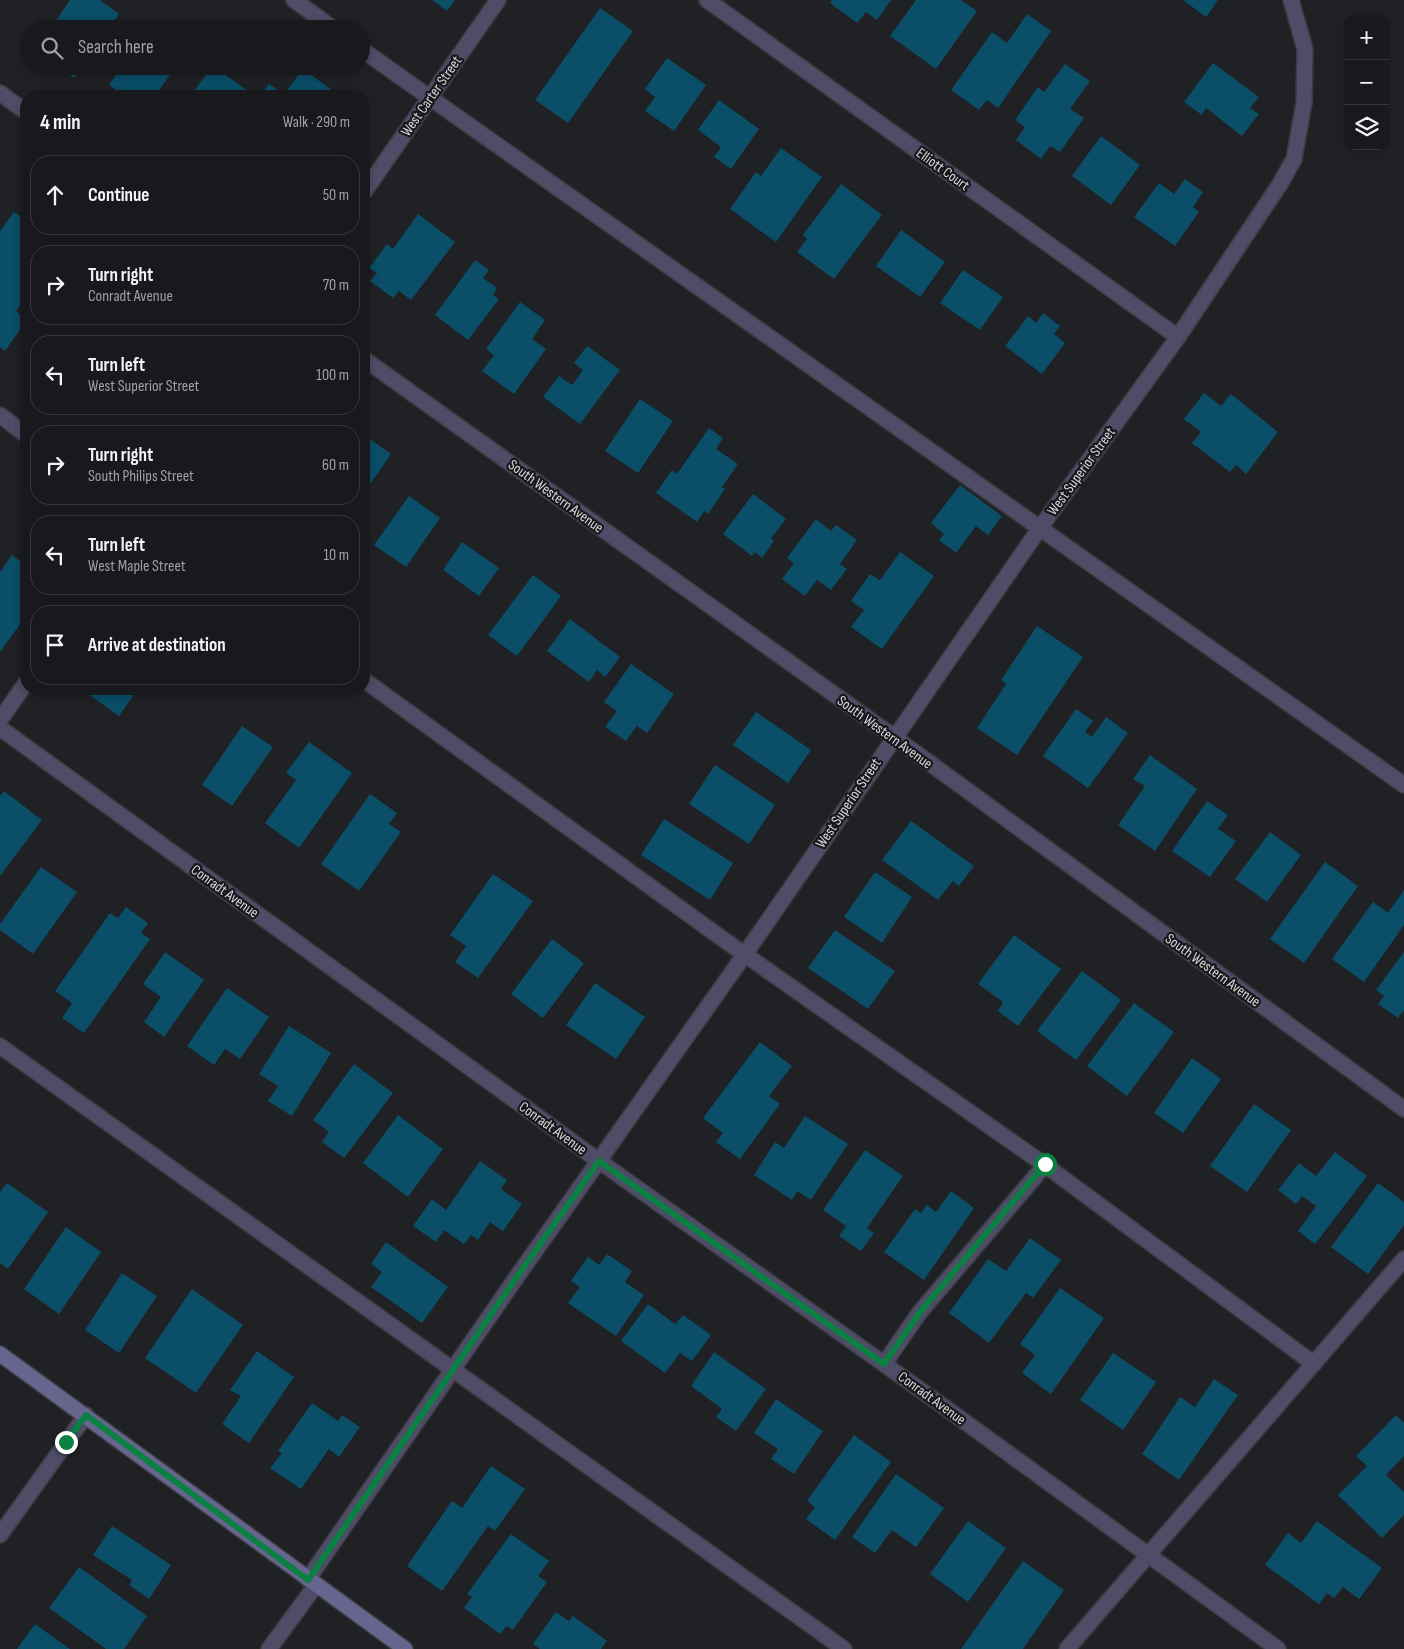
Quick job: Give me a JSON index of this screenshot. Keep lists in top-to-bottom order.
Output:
{
  "streets": {
    "street": [
      "West Carter Street",
      "Elliott Court",
      "West Superior Street",
      "South Western Avenue",
      "Conradt Avenue"
    ]
  },
  "crossings": [
    ["Elliott Court", "West Superior Street"],
    ["West Superior Street", "South Western Avenue"],
    ["West Superior Street", "Conradt Avenue"]
  ],
  "page": {
    "map_buttons": ["+", "−"],
    "search": "Search here",
    "heading": ["4 min", "Walk · 290 m"],
    "list": [
      ["Continue", "50 m"],
      ["Turn right", "Conradt Avenue", "70 m"],
      ["Turn left", "West Superior Street", "100 m"],
      ["Turn right", "South Philips Street", "60 m"],
      ["Turn left", "West Maple Street", "10 m"],
      "Arrive at destination"
    ]
  }
}
